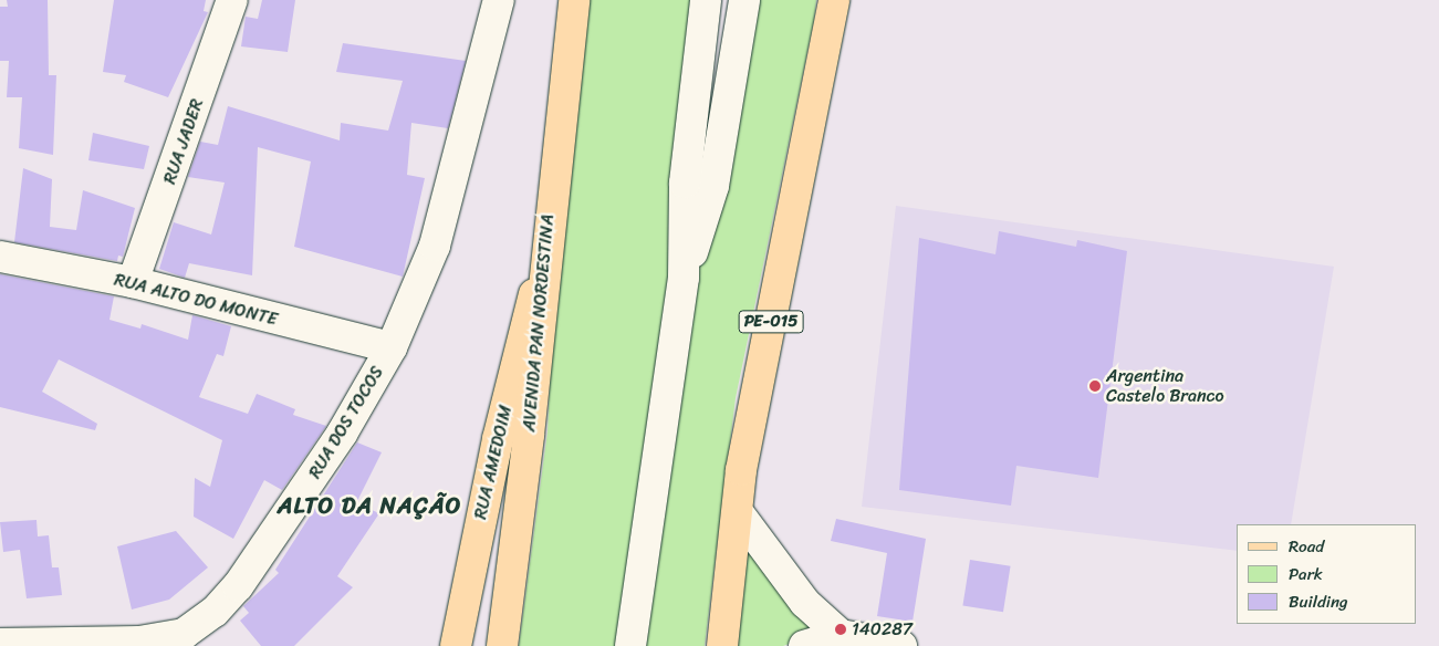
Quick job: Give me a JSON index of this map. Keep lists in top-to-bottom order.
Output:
{
  "streets": {
    "main road": ["PE-015", "AVENIDA PAN NORDESTINA", "RUA AMEDOIM"],
    "street": ["RUA JADER", "RUA ALTO DO MONTE", "RUA DOS TOCOS"]
  },
  "crossings": [
    ["RUA JADER", "RUA ALTO DO MONTE"],
    ["RUA ALTO DO MONTE", "RUA DOS TOCOS"],
    ["AVENIDA PAN NORDESTINA", "RUA AMEDOIM"]
  ],
  "districts": ["ALTO DA NAÇÃO"],
  "places": ["Argentina Castelo Branco", "140287"],
  "legend": ["Road", "Park", "Building"]
}
